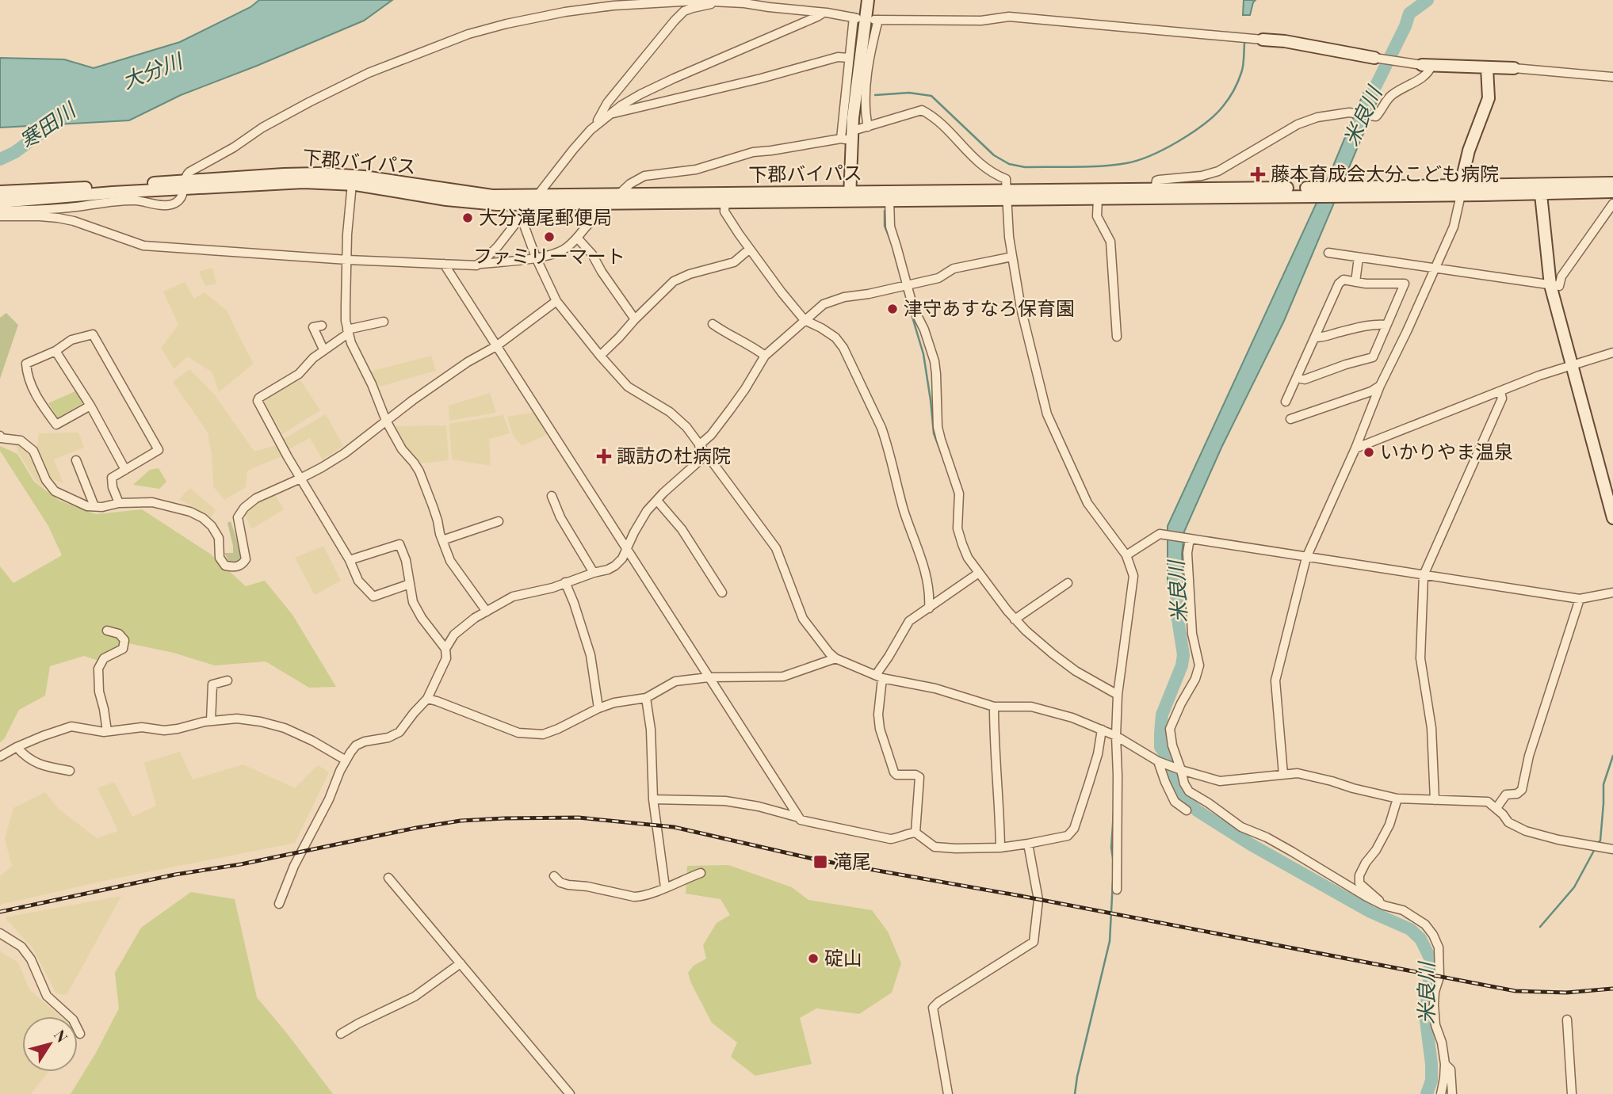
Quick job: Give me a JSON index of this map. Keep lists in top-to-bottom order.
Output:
{
  "streets": {
    "street": ["下郡バイパス"]
  },
  "water": ["大分川", "米良川", "寒田川"],
  "places": {
    "health": ["藤本育成会大分こども病院", "諏訪の杜病院"],
    "other": [
      "大分滝尾郵便局",
      "ファミリーマート",
      "津守あすなろ保育園",
      "いかりやま温泉",
      "碇山"
    ],
    "transit": ["滝尾"]
  },
  "north": "top right"
}
